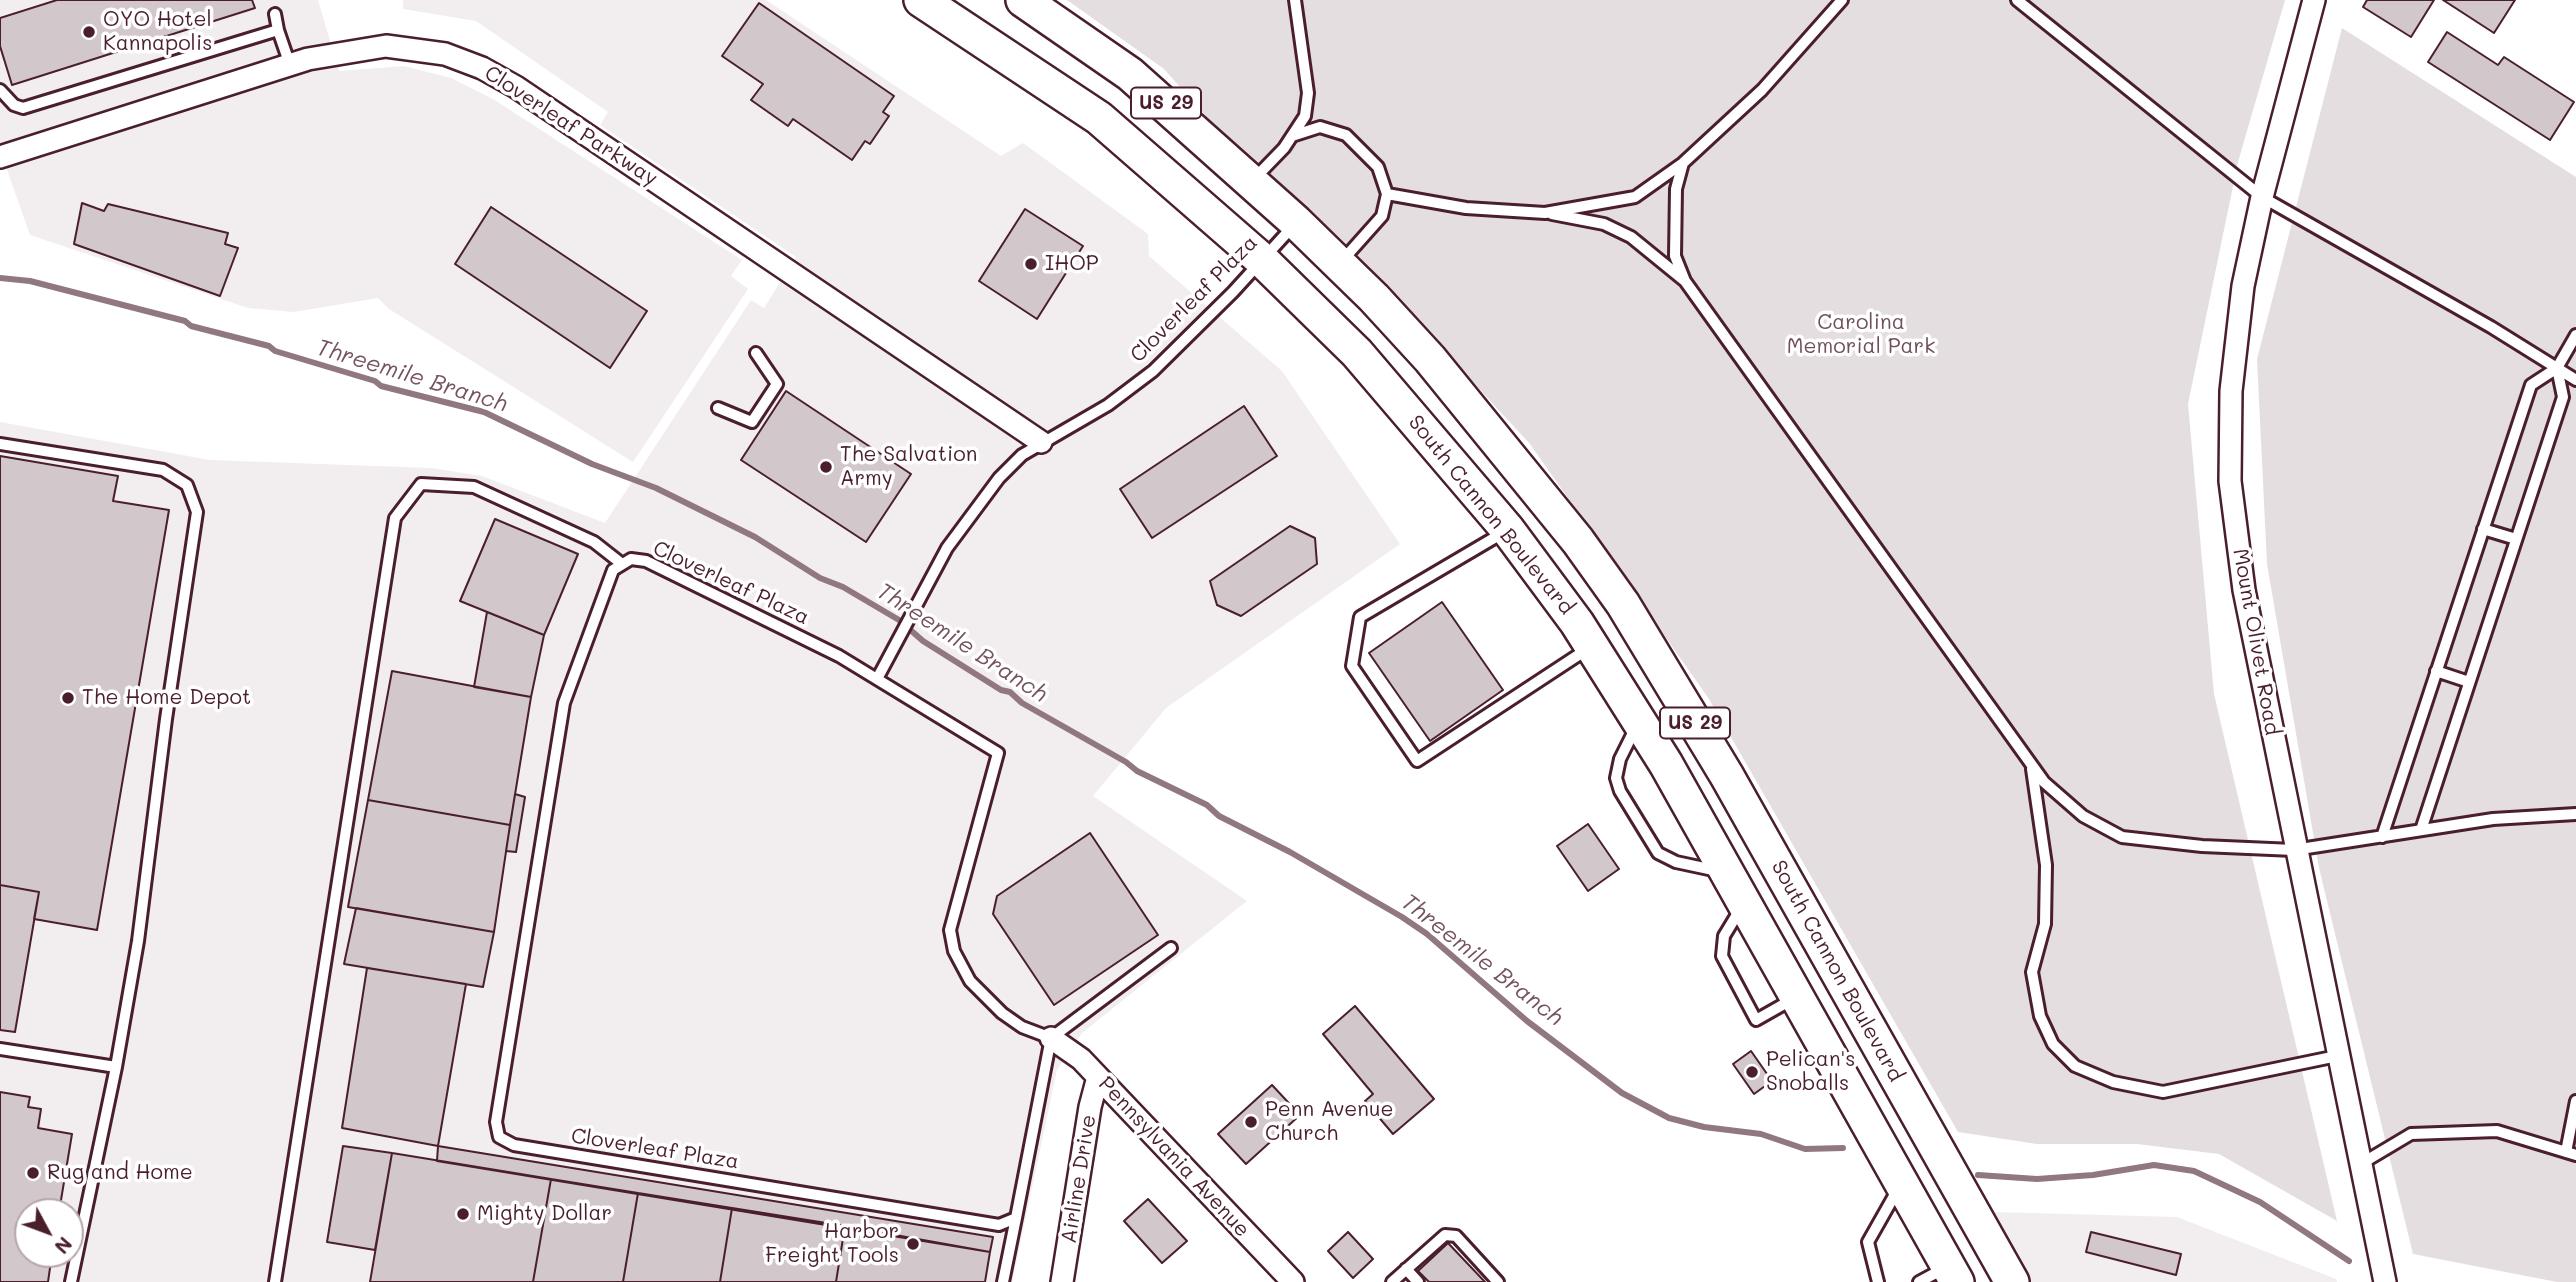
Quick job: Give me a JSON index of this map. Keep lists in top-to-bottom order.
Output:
{
  "streets": {
    "main road": ["US 29", "South Cannon Boulevard"],
    "street": [
      "Cloverleaf Parkway",
      "Mount Olivet Road",
      "Pennsylvania Avenue",
      "Airline Drive"
    ],
    "lane": ["Cloverleaf Plaza"]
  },
  "crossings": [
    ["Cloverleaf Parkway", "Cloverleaf Plaza"],
    ["Cloverleaf Plaza", "South Cannon Boulevard"],
    ["Cloverleaf Plaza", "Pennsylvania Avenue"],
    ["Pennsylvania Avenue", "Airline Drive"]
  ],
  "water": ["Threemile Branch"],
  "parks": ["Carolina Memorial Park"],
  "places": [
    "OYO Hotel Kannapolis",
    "IHOP",
    "The Salvation Army",
    "The Home Depot",
    "Pelican's Snoballs",
    "Penn Avenue Church",
    "Rug and Home",
    "Mighty Dollar",
    "Harbor Freight Tools"
  ],
  "north": "bottom right"
}
